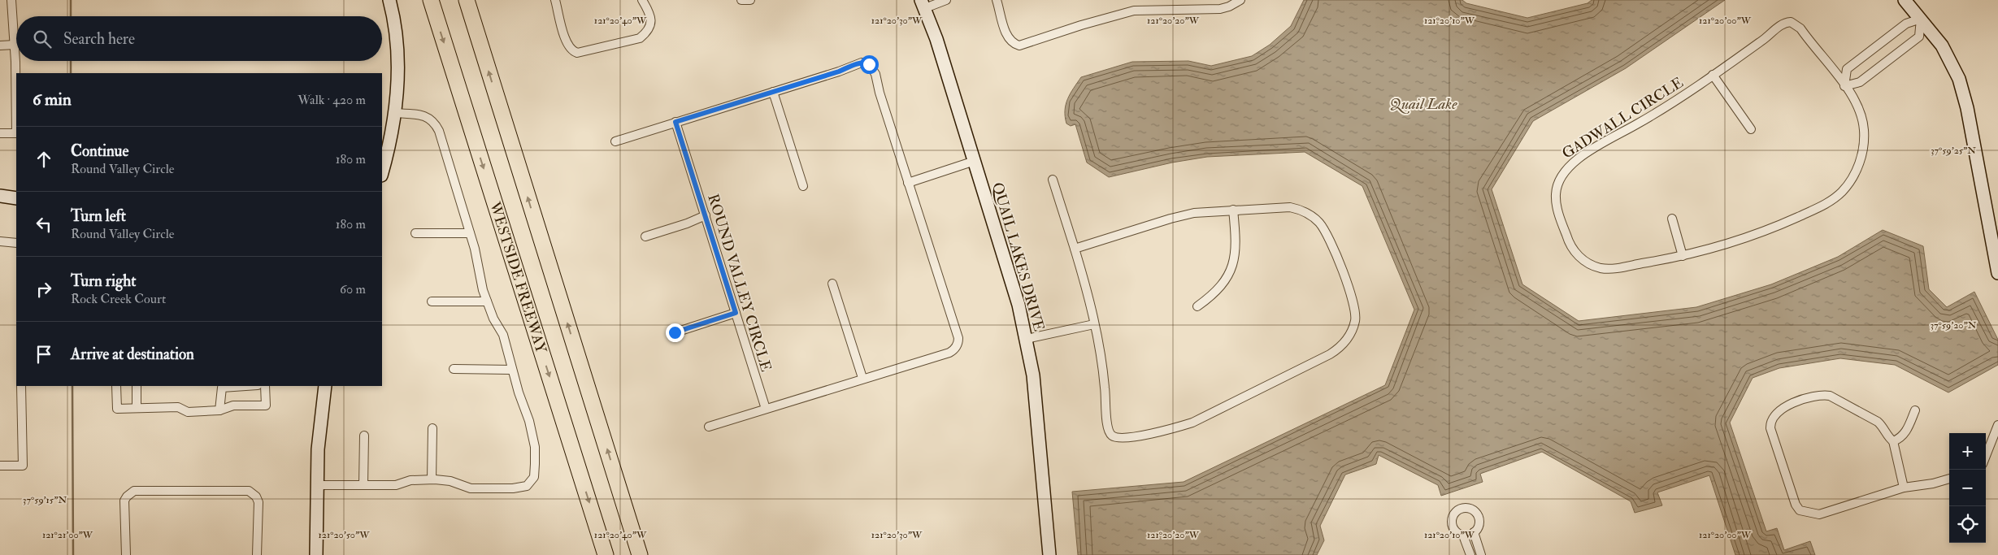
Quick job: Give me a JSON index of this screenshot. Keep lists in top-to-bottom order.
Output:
{
  "streets": {
    "highway": ["WESTSIDE FREEWAY"],
    "street": ["GADWALL CIRCLE", "QUAIL LAKES DRIVE", "ROUND VALLEY CIRCLE"]
  },
  "water": ["Quail Lake"],
  "page": {
    "search": "Search here",
    "heading": ["6 min", "Walk · 420 m"],
    "list": [
      ["Continue", "Round Valley Circle", "180 m"],
      ["Turn left", "Round Valley Circle", "180 m"],
      ["Turn right", "Rock Creek Court", "60 m"],
      "Arrive at destination"
    ],
    "map_buttons": ["+", "−"]
  },
  "coordinates": [
    "121°20'40\"W",
    "121°20'30\"W",
    "121°20'20\"W",
    "121°20'10\"W",
    "121°20'00\"W",
    "37°59'25\"N",
    "37°59'20\"N",
    "37°59'15\"N",
    "121°21'00\"W",
    "121°20'50\"W"
  ]
}
